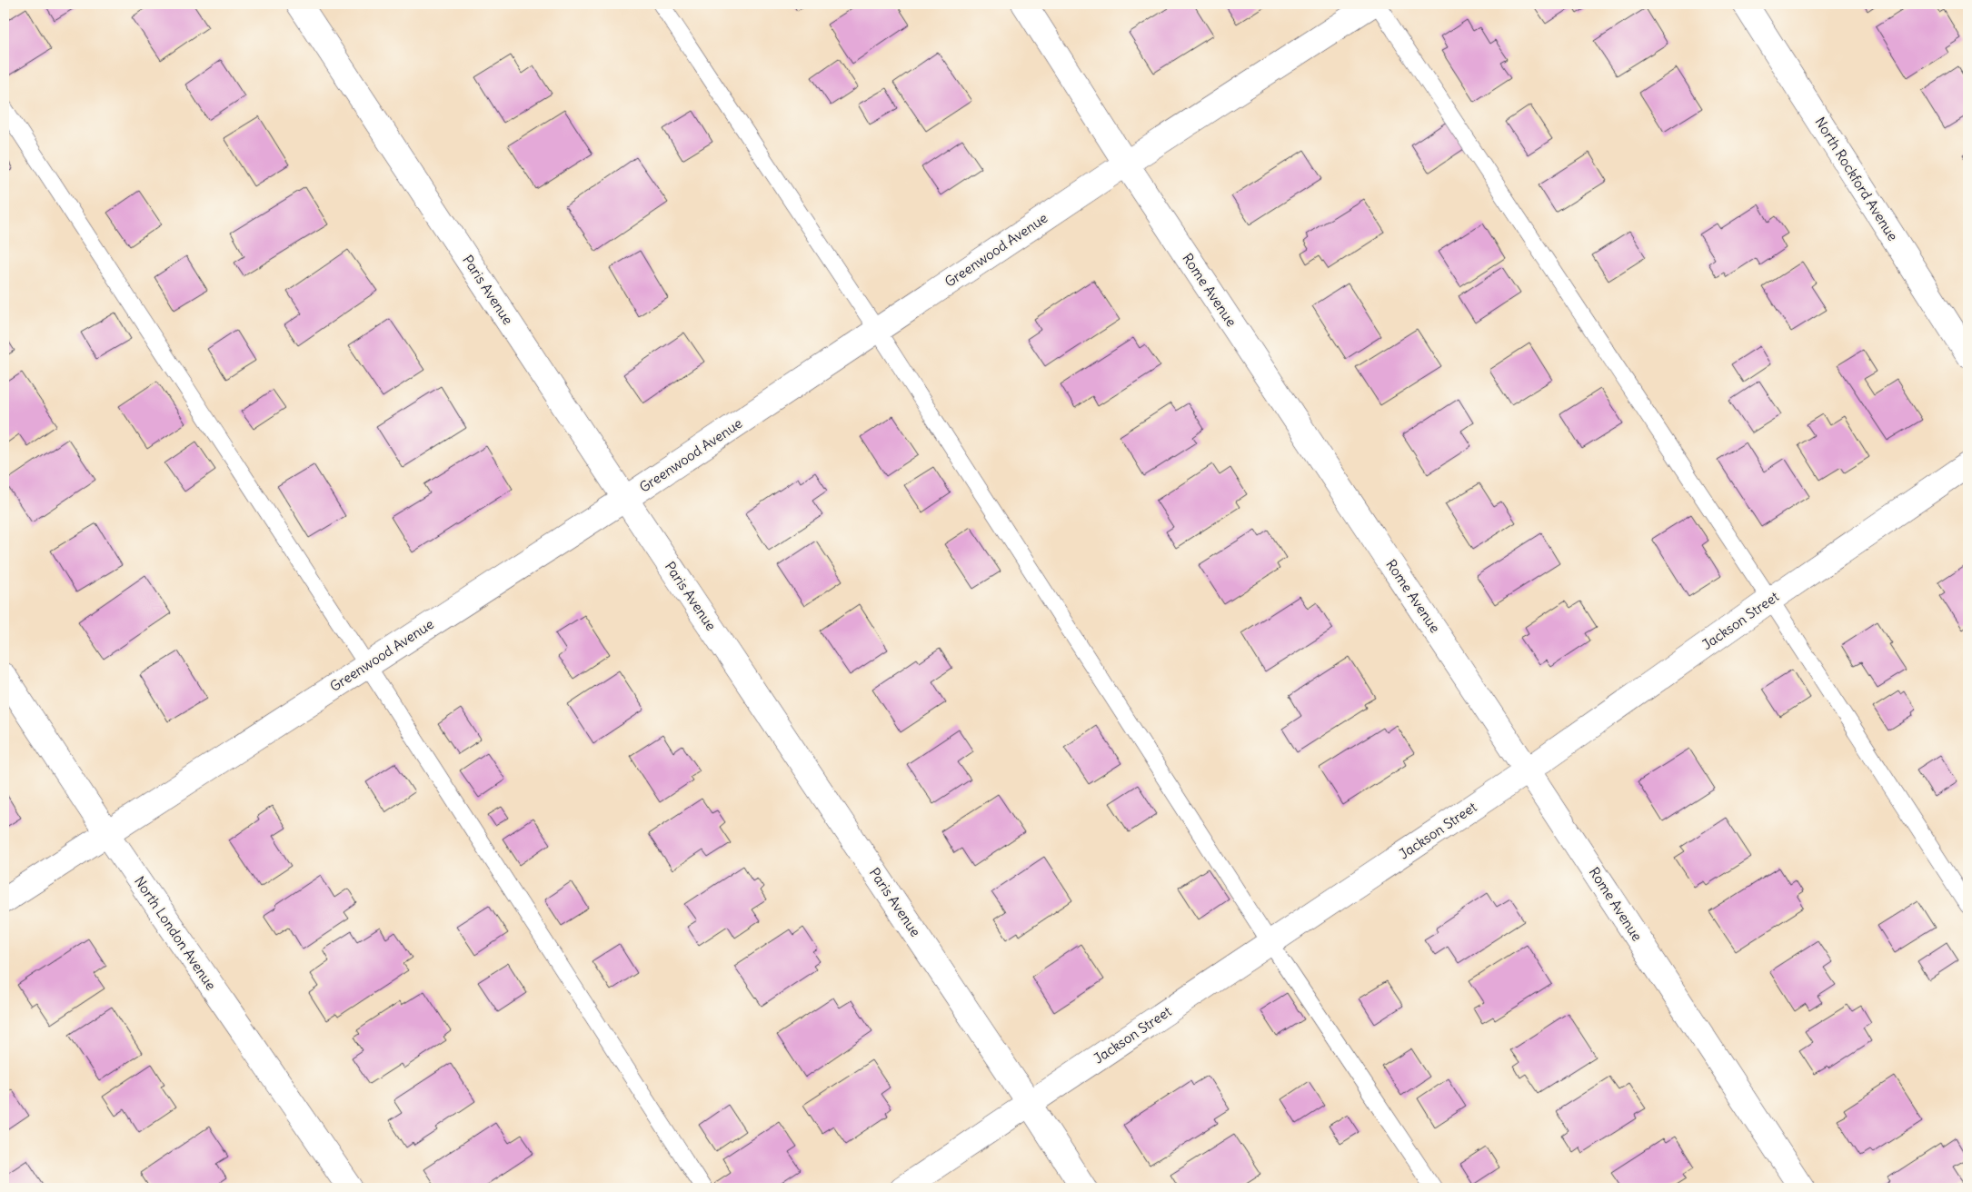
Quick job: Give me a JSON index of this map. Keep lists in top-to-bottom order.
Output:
{
  "streets": {
    "street": [
      "North Rockford Avenue",
      "Greenwood Avenue",
      "Paris Avenue",
      "Rome Avenue",
      "Jackson Street",
      "North London Avenue"
    ]
  },
  "crossings": [
    ["Greenwood Avenue", "Paris Avenue"],
    ["Greenwood Avenue", "Rome Avenue"],
    ["Greenwood Avenue", "North London Avenue"],
    ["Paris Avenue", "Jackson Street"],
    ["Rome Avenue", "Jackson Street"]
  ]
}
